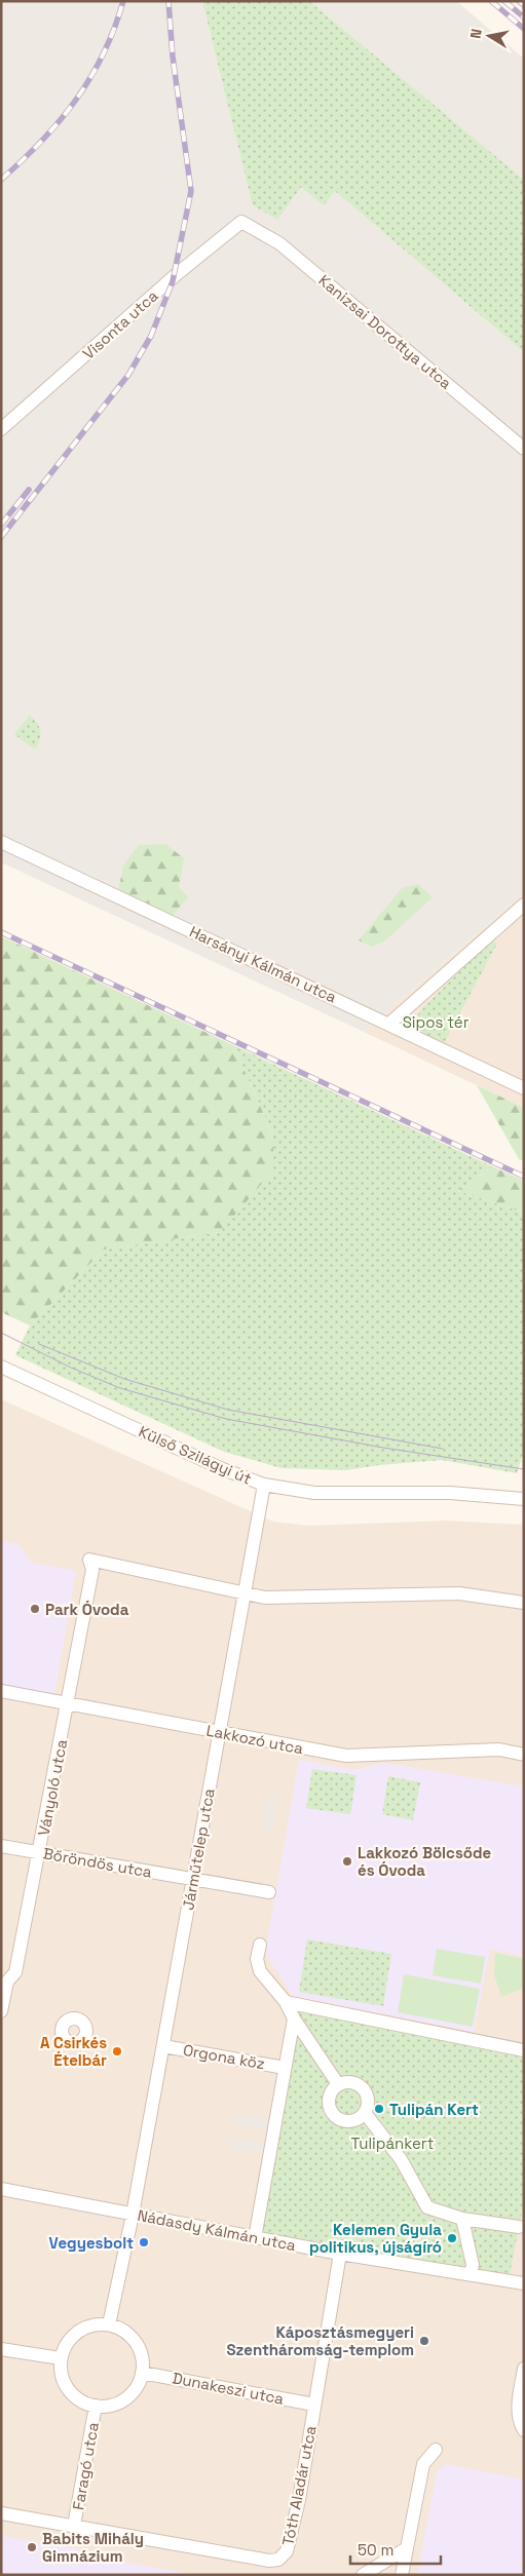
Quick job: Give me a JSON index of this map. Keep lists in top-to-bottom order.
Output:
{
  "streets": {
    "street": [
      "Visonta utca",
      "Kanizsai Dorottya utca",
      "Harsányi Kálmán utca",
      "Külső Szilágyi út",
      "Lakkozó utca",
      "Ványoló utca",
      "Járműtelep utca",
      "Bőröndös utca",
      "Orgona köz",
      "Nádasdy Kálmán utca",
      "Dunakeszi utca",
      "Faragó utca",
      "Tóth Aladár utca"
    ]
  },
  "crossings": [
    ["Visonta utca", "Kanizsai Dorottya utca"],
    ["Külső Szilágyi út", "Járműtelep utca"],
    ["Lakkozó utca", "Ványoló utca"],
    ["Lakkozó utca", "Járműtelep utca"],
    ["Ványoló utca", "Járműtelep utca"],
    ["Ványoló utca", "Bőröndös utca"],
    ["Járműtelep utca", "Bőröndös utca"],
    ["Járműtelep utca", "Orgona köz"],
    ["Járműtelep utca", "Nádasdy Kálmán utca"],
    ["Nádasdy Kálmán utca", "Tóth Aladár utca"],
    ["Dunakeszi utca", "Faragó utca"],
    ["Dunakeszi utca", "Tóth Aladár utca"],
    ["Faragó utca", "Tóth Aladár utca"]
  ],
  "parks": ["Sipos tér", "Tulipánkert"],
  "places": [
    "Park Óvoda",
    "Lakkozó Bölcsőde és Óvoda",
    "A Csirkés Ételbár",
    "Tulipán Kert",
    "Kelemen Gyula politikus, újságíró",
    "Vegyesbolt",
    "Káposztásmegyeri Szentháromság-templom",
    "Babits Mihály Gimnázium"
  ],
  "scale_bar": "50 m",
  "north": "left"
}
